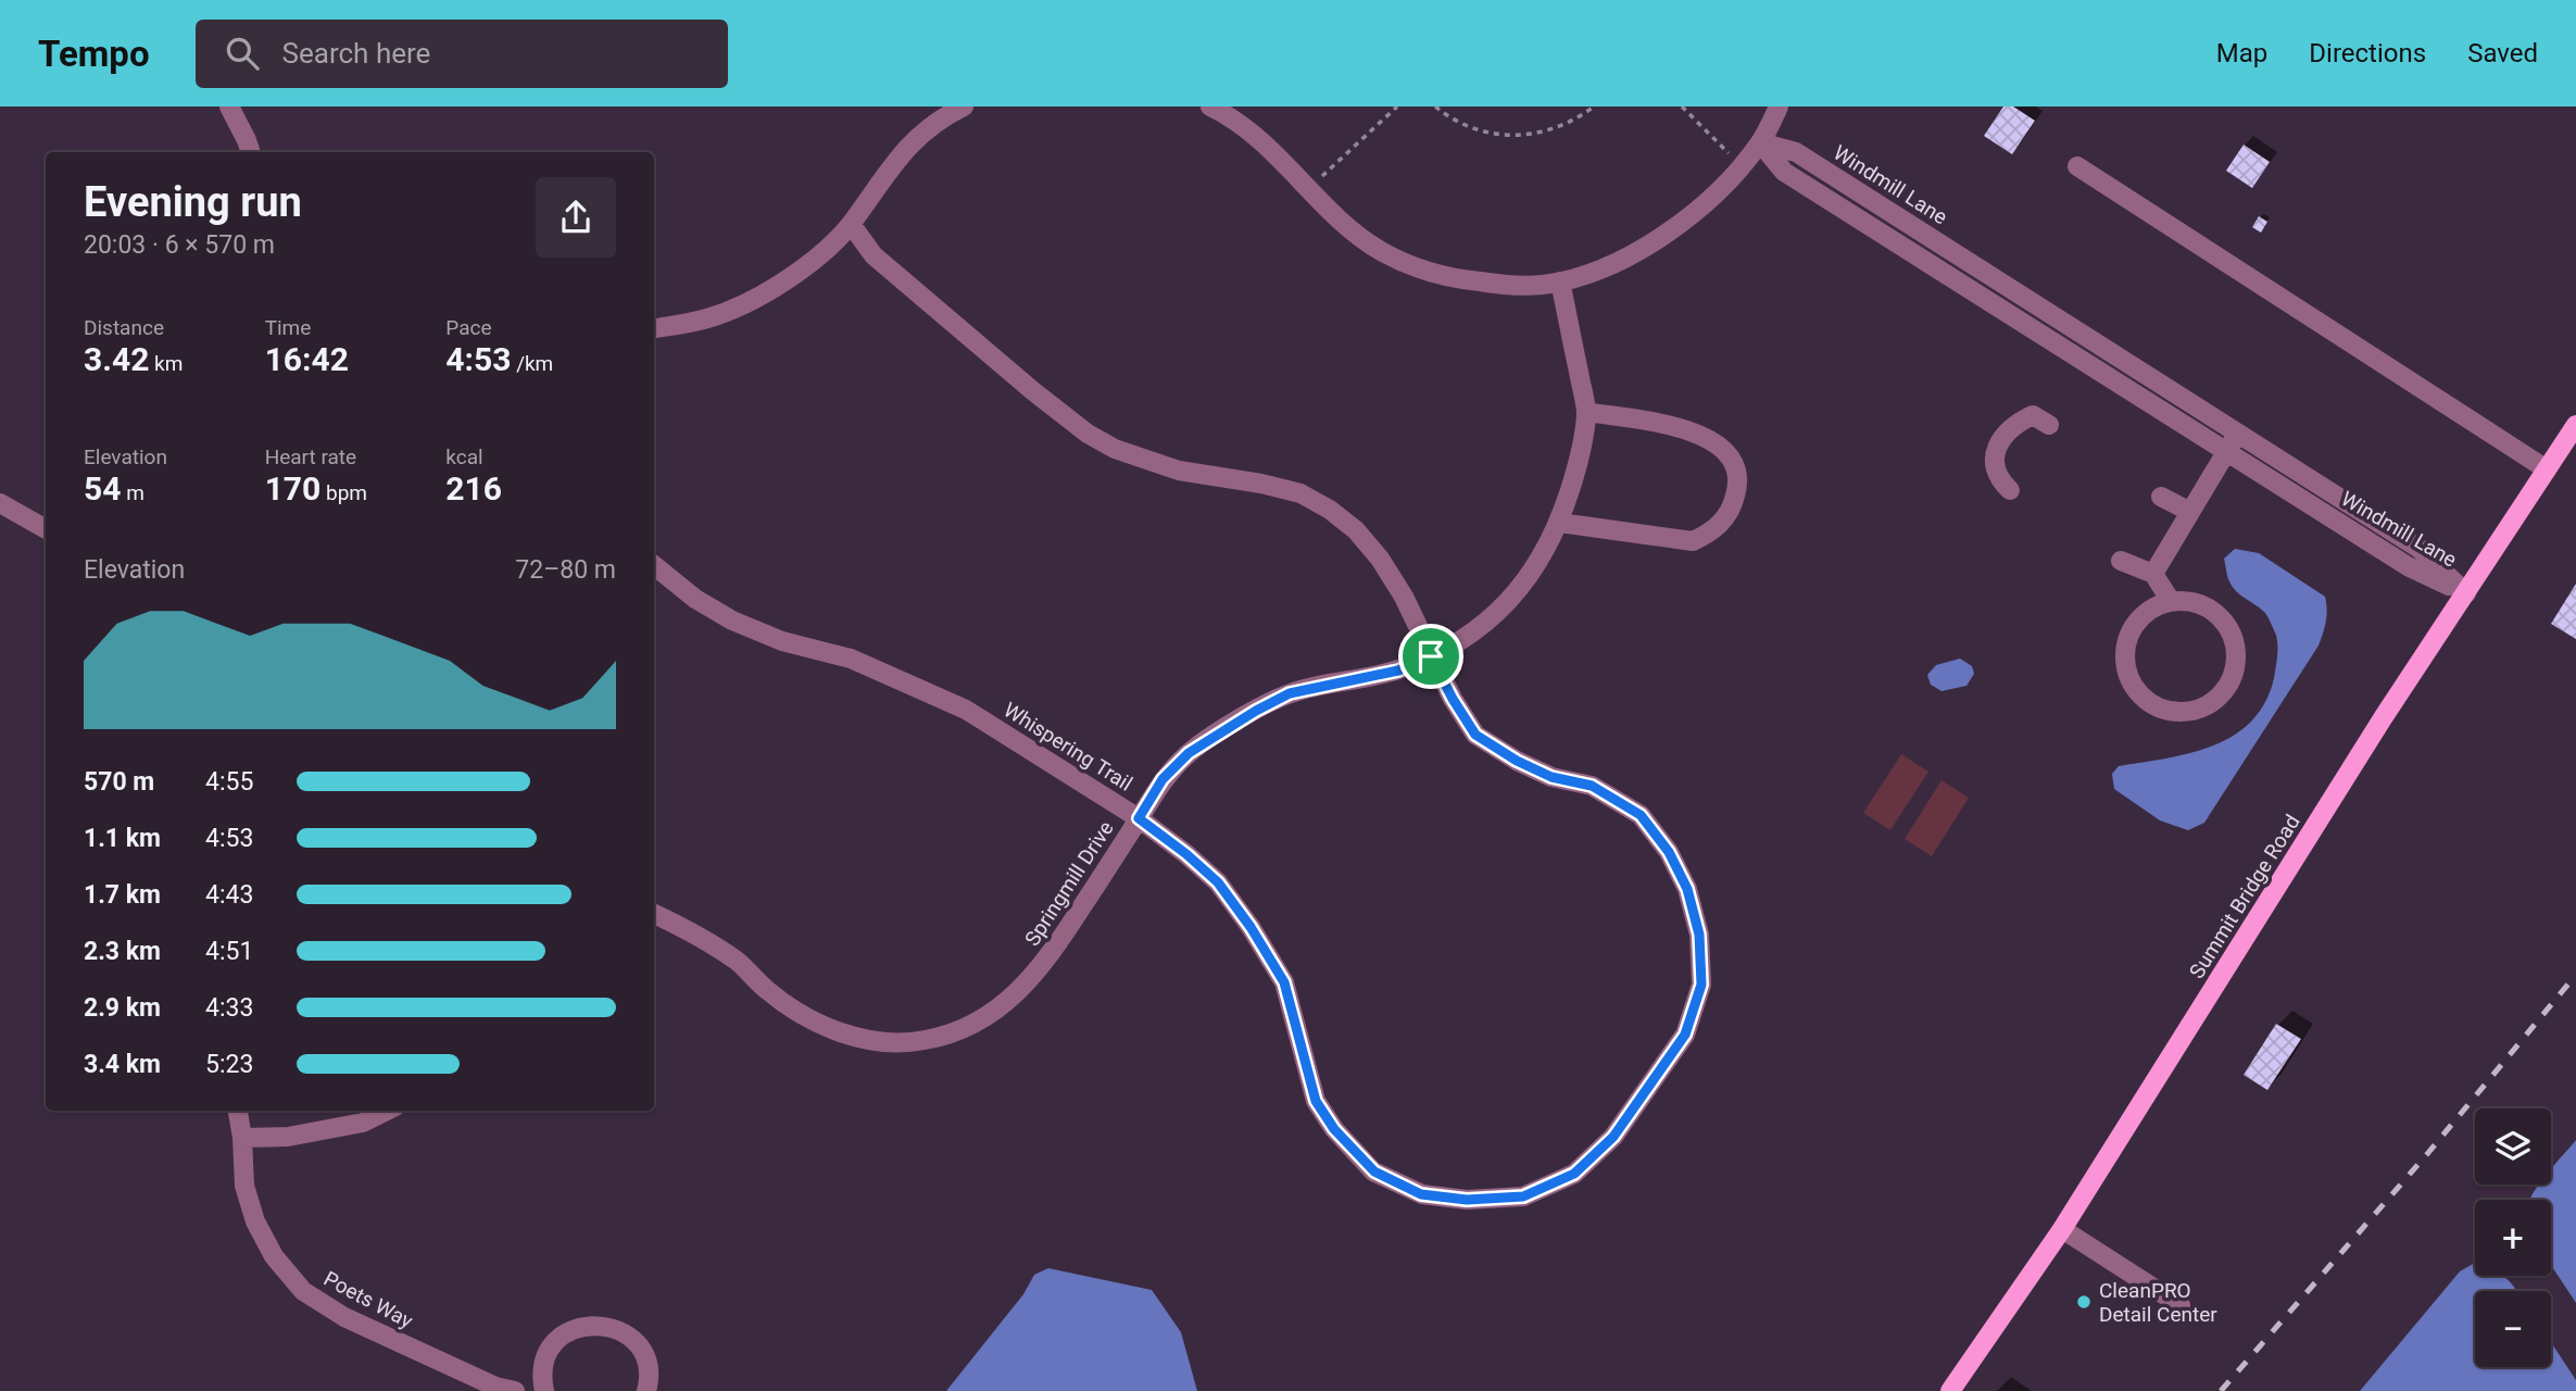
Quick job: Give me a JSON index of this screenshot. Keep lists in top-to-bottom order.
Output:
{
  "streets": {
    "main road": ["Summit Bridge Road"],
    "street": [
      "Windmill Lane",
      "Whispering Trail",
      "Springmill Drive",
      "Poets Way"
    ]
  },
  "crossings": [
    ["Windmill Lane", "Summit Bridge Road"],
    ["Whispering Trail", "Springmill Drive"]
  ],
  "places": ["CleanPRO Detail Center"],
  "page": {
    "header": "Tempo",
    "search": "Search here",
    "nav": ["Map", "Directions", "Saved"],
    "heading": ["Evening run", "20:03 · 6 × 570 m"],
    "stats": [
      ["Distance", "3.42 km"],
      ["Time", "16:42"],
      ["Pace", "4:53 /km"],
      ["Elevation", "54 m"],
      ["Heart rate", "170 bpm"],
      ["kcal", "216"]
    ],
    "chart": ["Elevation", "72–80 m"],
    "list": [
      {
        "name": "570 m",
        "note": "4:55"
      },
      {
        "name": "1.1 km",
        "note": "4:53"
      },
      {
        "name": "1.7 km",
        "note": "4:43"
      },
      {
        "name": "2.3 km",
        "note": "4:51"
      },
      {
        "name": "2.9 km",
        "note": "4:33"
      },
      {
        "name": "3.4 km",
        "note": "5:23"
      }
    ],
    "map_buttons": ["+", "−"]
  }
}
